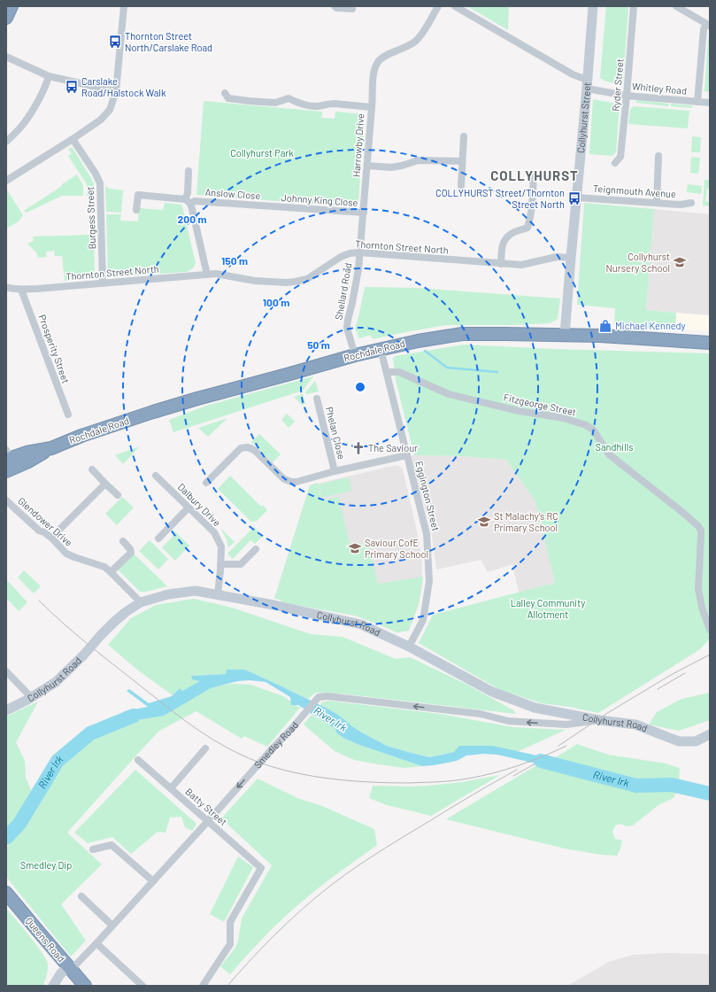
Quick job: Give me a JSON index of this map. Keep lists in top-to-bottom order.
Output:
{
  "streets": {
    "highway": ["Rochdale Road", "Queens Road"],
    "street": [
      "Ryder Street",
      "Whitley Road",
      "Collyhurst Street",
      "Harrowby Drive",
      "Teignmouth Avenue",
      "Anslow Close",
      "Johnny King Close",
      "Burgess Street",
      "Thornton Street North",
      "Shellard Road",
      "Prosperity Street",
      "Fitzgeorge Street",
      "Phelan Close",
      "Eggington Street",
      "Dalbury Drive",
      "Glendower Drive",
      "Collyhurst Road",
      "Smedley Road",
      "Batty Street"
    ]
  },
  "crossings": [
    ["Ryder Street", "Whitley Road"],
    ["Whitley Road", "Collyhurst Street"],
    ["Collyhurst Street", "Teignmouth Avenue"],
    ["Collyhurst Street", "Thornton Street North"],
    ["Collyhurst Street", "Rochdale Road"],
    ["Harrowby Drive", "Johnny King Close"],
    ["Harrowby Drive", "Thornton Street North"],
    ["Harrowby Drive", "Shellard Road"],
    ["Anslow Close", "Johnny King Close"],
    ["Burgess Street", "Thornton Street North"],
    ["Thornton Street North", "Shellard Road"],
    ["Thornton Street North", "Prosperity Street"],
    ["Shellard Road", "Rochdale Road"],
    ["Rochdale Road", "Eggington Street"],
    ["Fitzgeorge Street", "Eggington Street"],
    ["Eggington Street", "Collyhurst Road"],
    ["Dalbury Drive", "Collyhurst Road"],
    ["Glendower Drive", "Collyhurst Road"],
    ["Collyhurst Road", "Smedley Road"],
    ["Smedley Road", "Batty Street"],
    ["Smedley Road", "Queens Road"]
  ],
  "one_way": ["Smedley Road"],
  "districts": ["COLLYHURST"],
  "water": ["River Irk"],
  "parks": [
    "Collyhurst Park",
    "Sandhills",
    "Lalley Community Allotment",
    "Smedley Dip"
  ],
  "places": {
    "bus stop": ["Thornton Street North/Carslake Road", "Carslake Road/Halstock Walk", "COLLYHURST Street/Thornton Street North"],
    "school or university": ["Collyhurst Nursery School", "St Malachy's RC Primary School", "Saviour CofE Primary School"],
    "shop": ["Michael Kennedy"],
    "church": ["The Saviour"]
  },
  "rings": [
    "200 m",
    "150 m",
    "100 m",
    "50 m"
  ]
}
